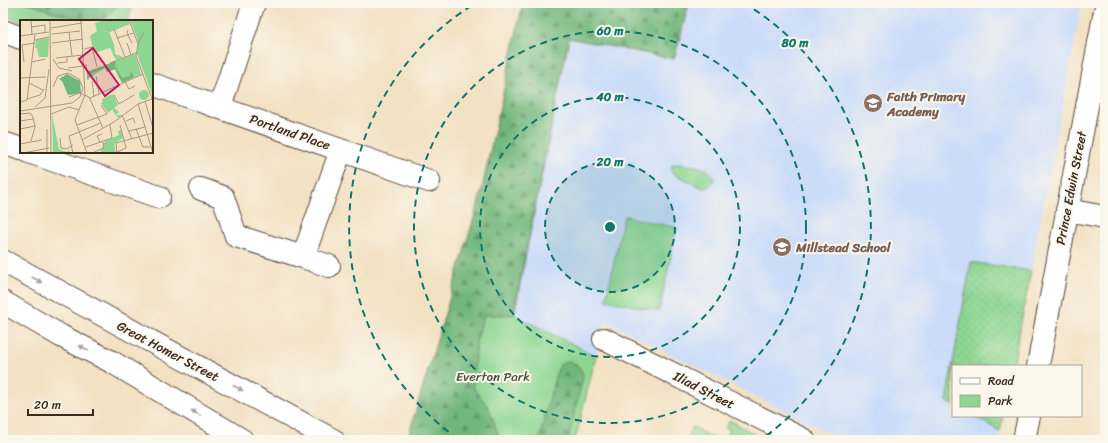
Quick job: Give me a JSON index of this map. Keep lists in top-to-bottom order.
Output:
{
  "streets": {
    "street": [
      "Portland Place",
      "Prince Edwin Street",
      "Great Homer Street",
      "Iliad Street"
    ]
  },
  "parks": ["Everton Park"],
  "places": {
    "school or university": ["Faith Primary Academy", "Millstead School"]
  },
  "legend": ["Road", "Park"],
  "scale_bar": "20 m",
  "rings": [
    "60 m",
    "80 m",
    "40 m",
    "20 m"
  ]
}
